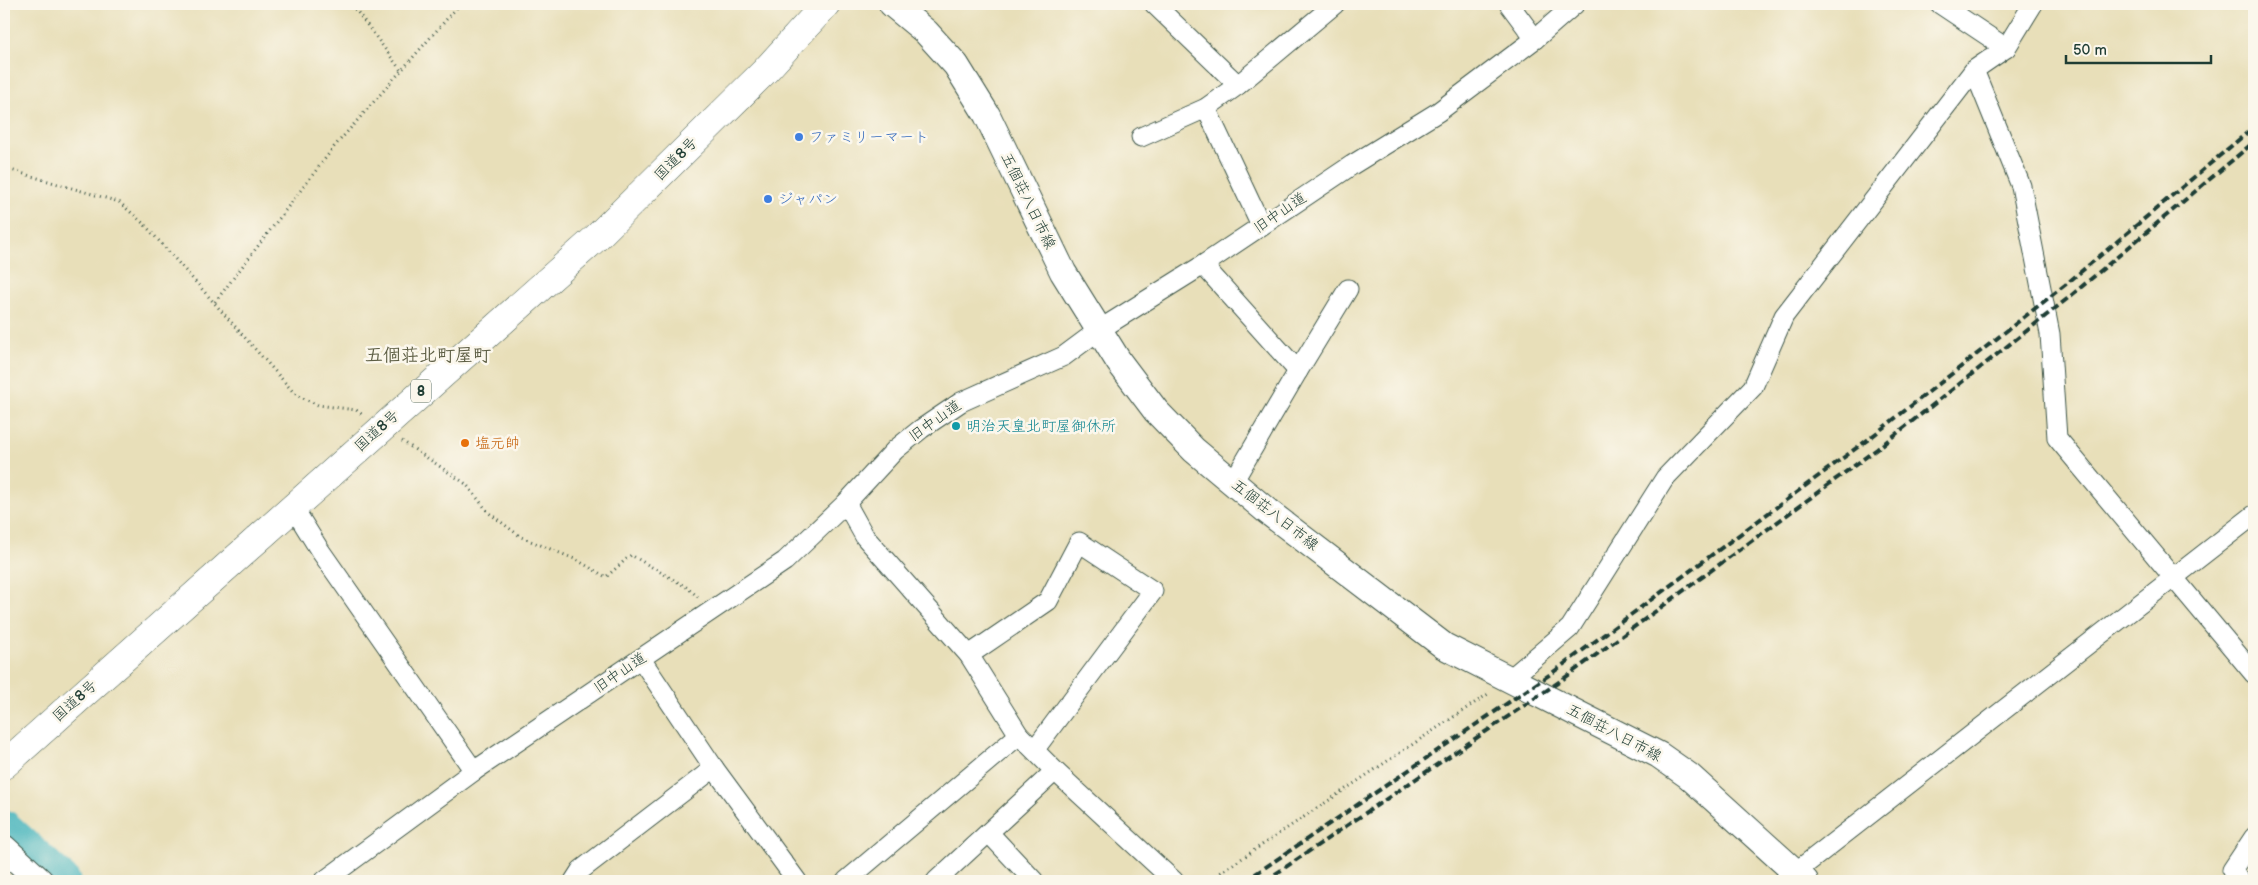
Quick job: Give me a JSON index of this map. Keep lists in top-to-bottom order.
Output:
{
  "streets": {
    "highway": ["国道8号", "8"],
    "main road": ["五個荘八日市線"],
    "street": ["旧中山道"]
  },
  "crossings": [
    ["五個荘八日市線", "旧中山道"]
  ],
  "districts": ["五個荘北町屋町"],
  "places": [
    "ファミリーマート",
    "ジャパン",
    "明治天皇北町屋御休所",
    "塩元帥"
  ],
  "scale_bar": "50 m"
}
